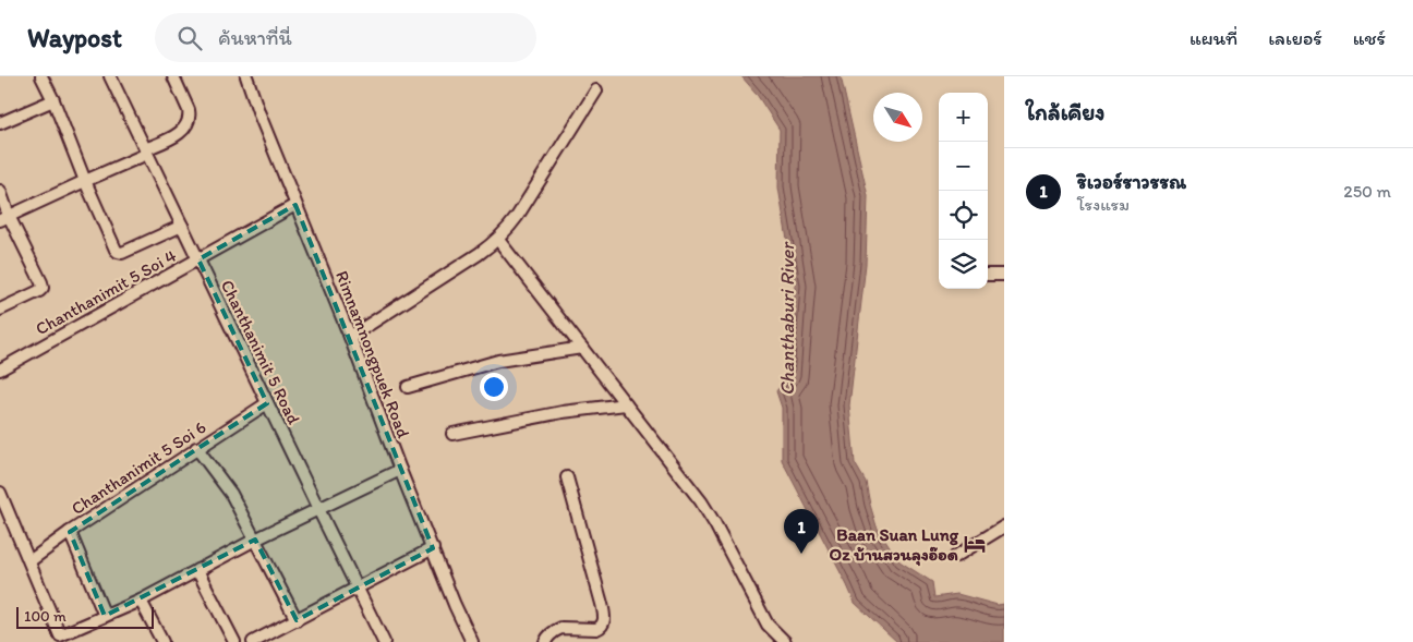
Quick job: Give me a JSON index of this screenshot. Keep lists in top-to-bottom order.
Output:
{
  "streets": {
    "street": [
      "Chanthanimit 5 Soi 4",
      "Chanthanimit 5 Road",
      "Rimnamnongpuek Road",
      "Chanthanimit 5 Soi 6"
    ]
  },
  "crossings": [
    ["Chanthanimit 5 Soi 4", "Chanthanimit 5 Road"],
    ["Chanthanimit 5 Soi 4", "Rimnamnongpuek Road"],
    ["Chanthanimit 5 Road", "Chanthanimit 5 Soi 6"]
  ],
  "water": ["Chanthaburi River"],
  "places": {
    "hotel": ["Baan Suan Lung Oz บ้านสวนลุงอ๊อด"]
  },
  "scale_bar": "100 m",
  "north": "bottom right",
  "page": {
    "header": "Waypost",
    "search": "ค้นหาที่นี่",
    "nav": ["แผนที่", "เลเยอร์", "แชร์"],
    "heading": "ใกล้เคียง",
    "map_buttons": ["+", "−"],
    "list": [
      {
        "mark": "1",
        "name": "ริเวอร์ราวรรณ",
        "note": "โรงแรม",
        "value": "250 m"
      }
    ],
    "pins": "1",
    "scale": "100 m"
  }
}
